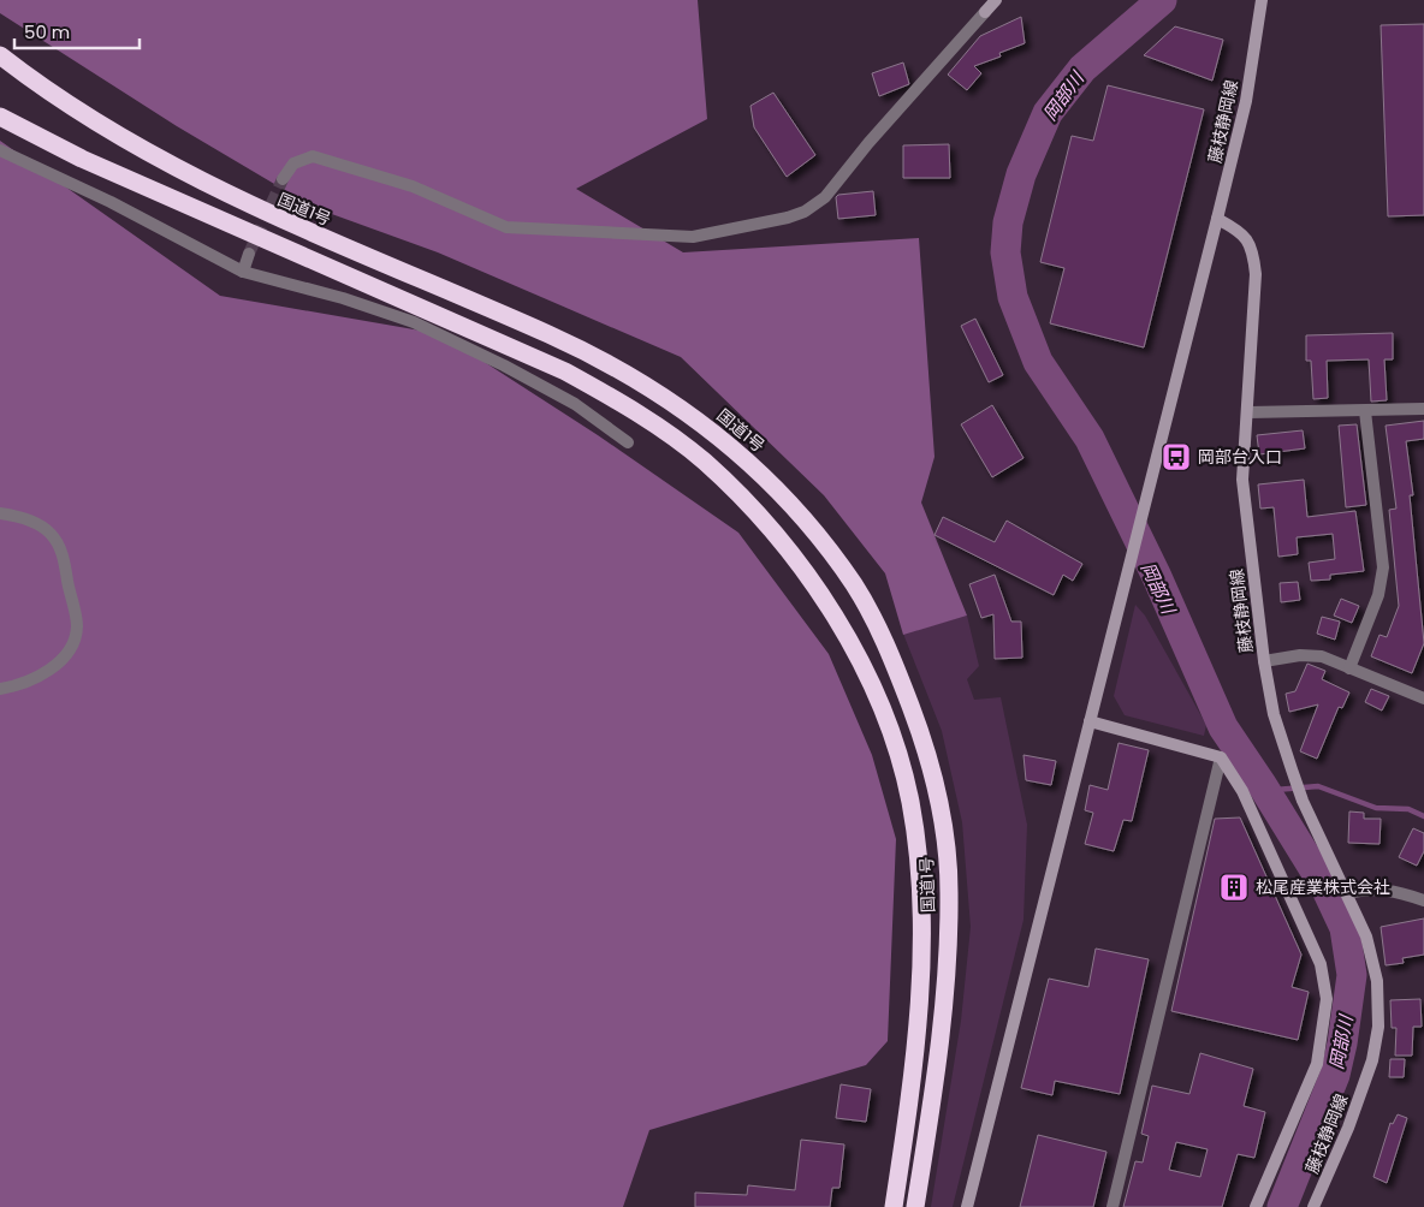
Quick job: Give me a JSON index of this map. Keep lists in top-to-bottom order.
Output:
{
  "streets": {
    "highway": ["国道1号"],
    "street": ["藤枝静岡線"]
  },
  "water": ["岡部川"],
  "places": {
    "bus stop": ["岡部台入口"],
    "building": ["松尾産業株式会社"]
  },
  "scale_bar": "50 m"
}
